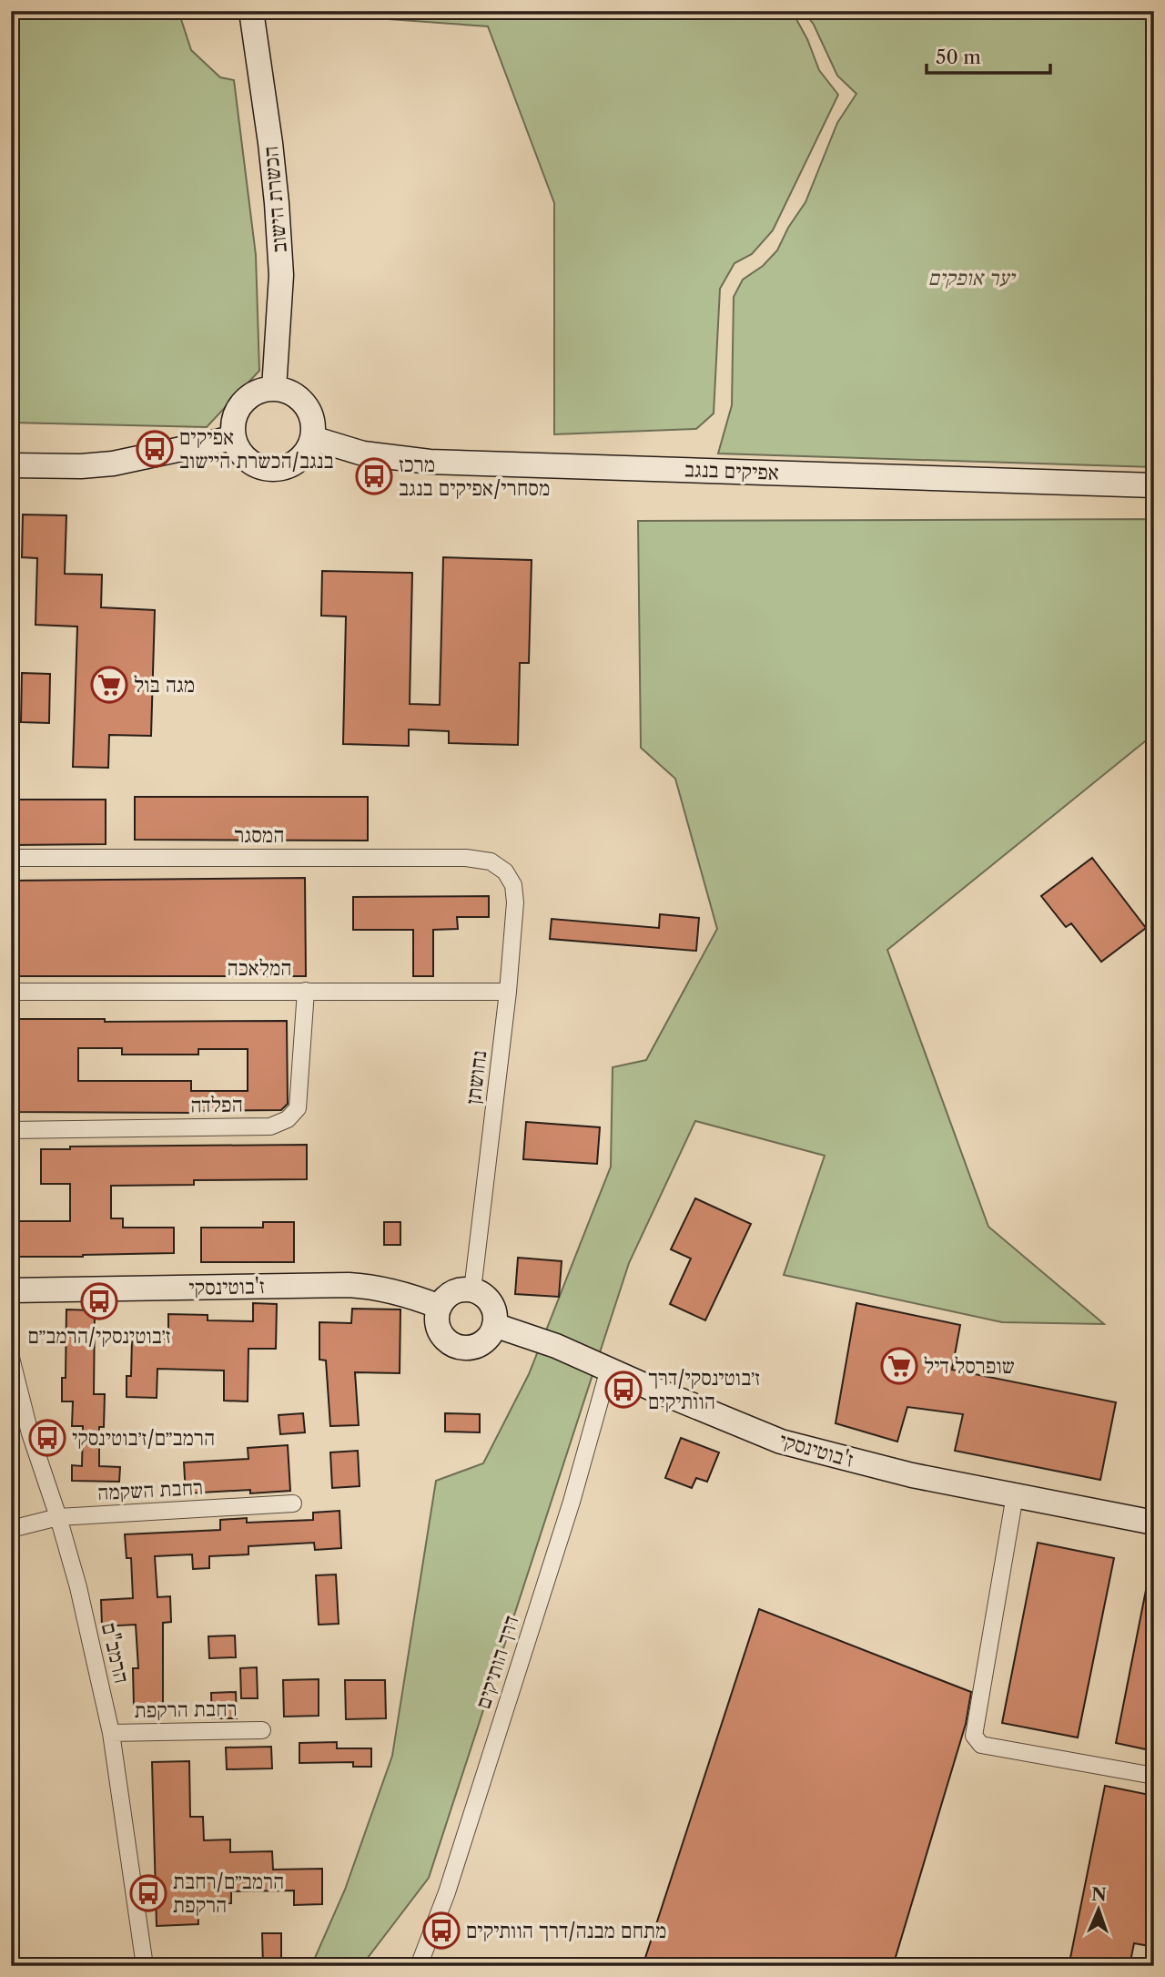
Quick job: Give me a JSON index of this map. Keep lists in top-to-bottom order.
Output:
{
  "streets": {
    "street": [
      "הכשרת הישוב",
      "אפיקים בנגב",
      "המסגר",
      "המלאכה",
      "נחושתן",
      "הפלדה",
      "ז'בוטינסקי",
      "רחבת השקמה",
      "הרמב\"ם",
      "דרך הותיקים",
      "רחבת הרקפת"
    ]
  },
  "crossings": [
    ["הכשרת הישוב", "אפיקים בנגב"],
    ["המסגר", "נחושתן"],
    ["המלאכה", "נחושתן"],
    ["המלאכה", "הפלדה"],
    ["נחושתן", "ז'בוטינסקי"],
    ["ז'בוטינסקי", "דרך הותיקים"],
    ["רחבת השקמה", "הרמב\"ם"],
    ["הרמב\"ם", "רחבת הרקפת"]
  ],
  "parks": ["יער אופקים"],
  "places": {
    "bus stop": [
      "אפיקים בנגב/הכשרת היישוב",
      "מרכז מסחרי/אפיקים בנגב",
      "ז׳בוטינסקי/הרמב״ם",
      "ז׳בוטינסקי/דרך הוותיקים",
      "הרמב״ם/ז׳בוטינסקי",
      "הרמב״ם/רחבת הרקפת",
      "מתחם מבנה/דרך הוותיקים"
    ],
    "supermarket": ["מגה בול", "שופרסל דיל"]
  },
  "scale_bar": "50 m",
  "north": "top"
}
